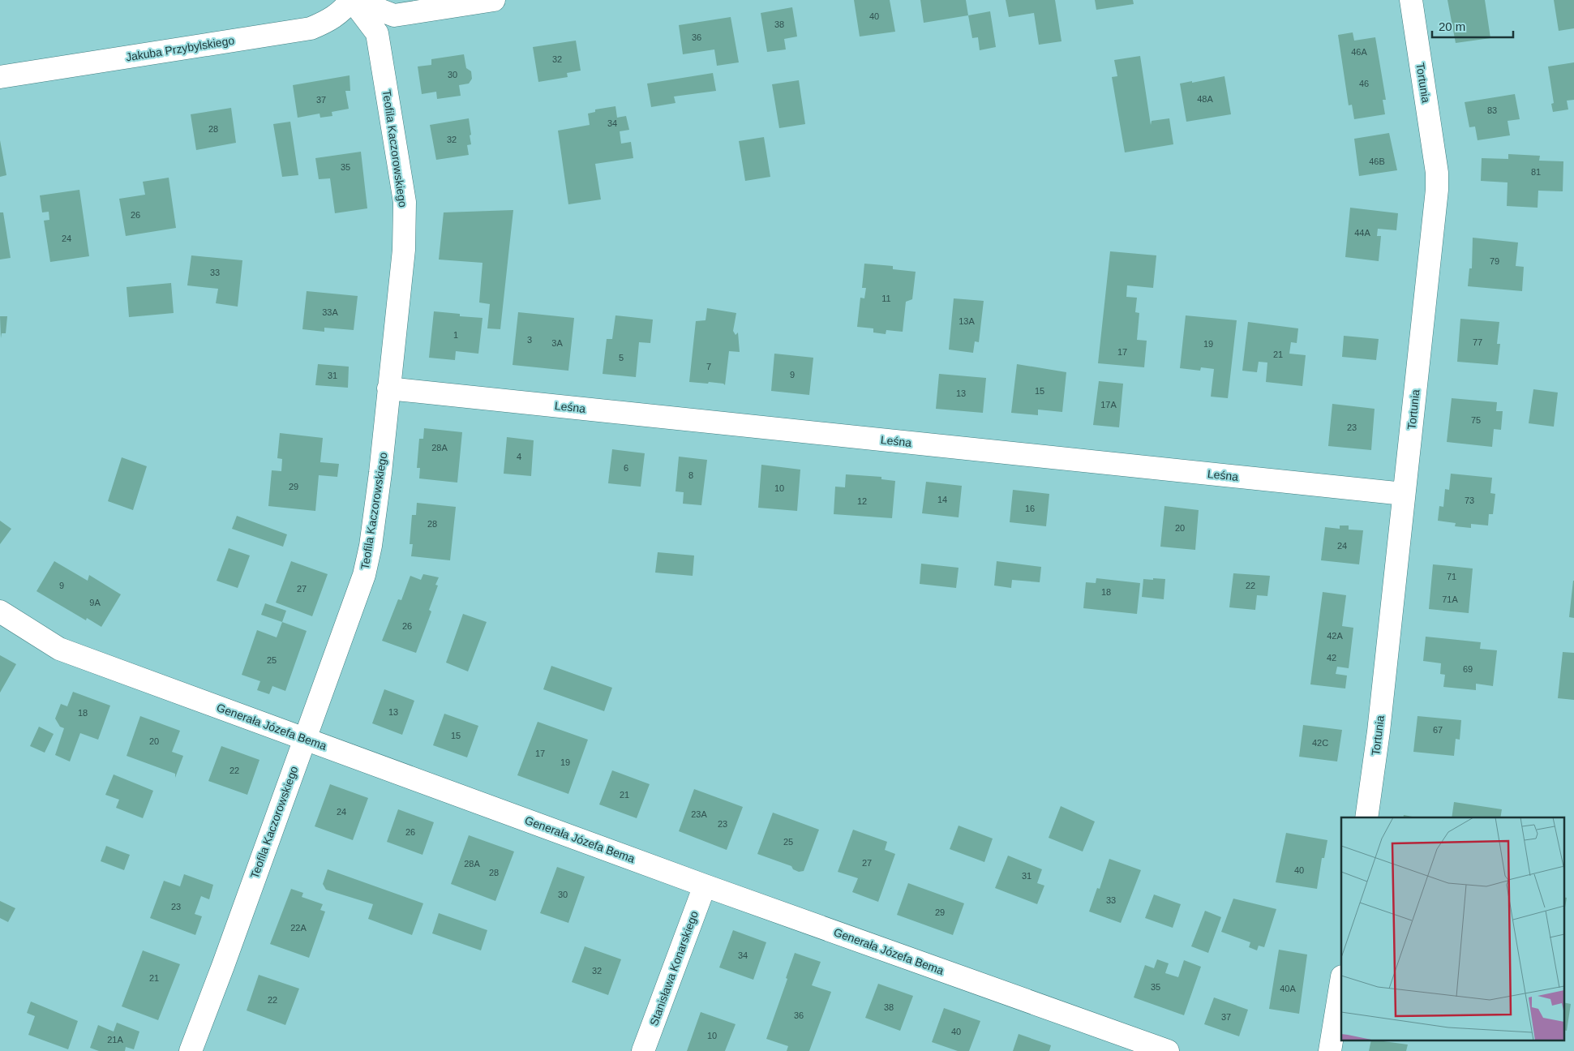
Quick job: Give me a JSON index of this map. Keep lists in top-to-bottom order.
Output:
{
  "streets": {
    "street": [
      "Jakuba Przybylskiego",
      "Tortunia",
      "Teofila Kaczorowskiego",
      "Leśna",
      "Generała Józefa Bema",
      "Stanisława Konarskiego"
    ]
  },
  "crossings": [
    ["Jakuba Przybylskiego", "Teofila Kaczorowskiego"],
    ["Tortunia", "Leśna"],
    ["Teofila Kaczorowskiego", "Leśna"],
    ["Teofila Kaczorowskiego", "Generała Józefa Bema"],
    ["Generała Józefa Bema", "Stanisława Konarskiego"]
  ],
  "house_numbers": [
    "40",
    "38",
    "36",
    "46A",
    "32",
    "30",
    "46",
    "48A",
    "37",
    "83",
    "34",
    "28",
    "32",
    "46B",
    "35",
    "81",
    "26",
    "44A",
    "24",
    "79",
    "33",
    "11",
    "33A",
    "13A",
    "1",
    "3",
    "77",
    "3A",
    "19",
    "17",
    "21",
    "5",
    "7",
    "9",
    "31",
    "15",
    "13",
    "17A",
    "75",
    "23",
    "28A",
    "4",
    "6",
    "8",
    "29",
    "10",
    "14",
    "73",
    "12",
    "16",
    "28",
    "20",
    "24",
    "71",
    "9",
    "22",
    "27",
    "18",
    "71A",
    "9A",
    "26",
    "42A",
    "42",
    "25",
    "69",
    "13",
    "18",
    "67",
    "15",
    "20",
    "42C",
    "17",
    "19",
    "22",
    "21",
    "24",
    "23A",
    "23",
    "26",
    "25",
    "27",
    "28A",
    "40",
    "28",
    "31",
    "30",
    "33",
    "23",
    "29",
    "22A",
    "34",
    "32",
    "21",
    "35",
    "40A",
    "22",
    "38",
    "36",
    "37",
    "40",
    "10",
    "21A"
  ],
  "scale_bar": "20 m"
}
